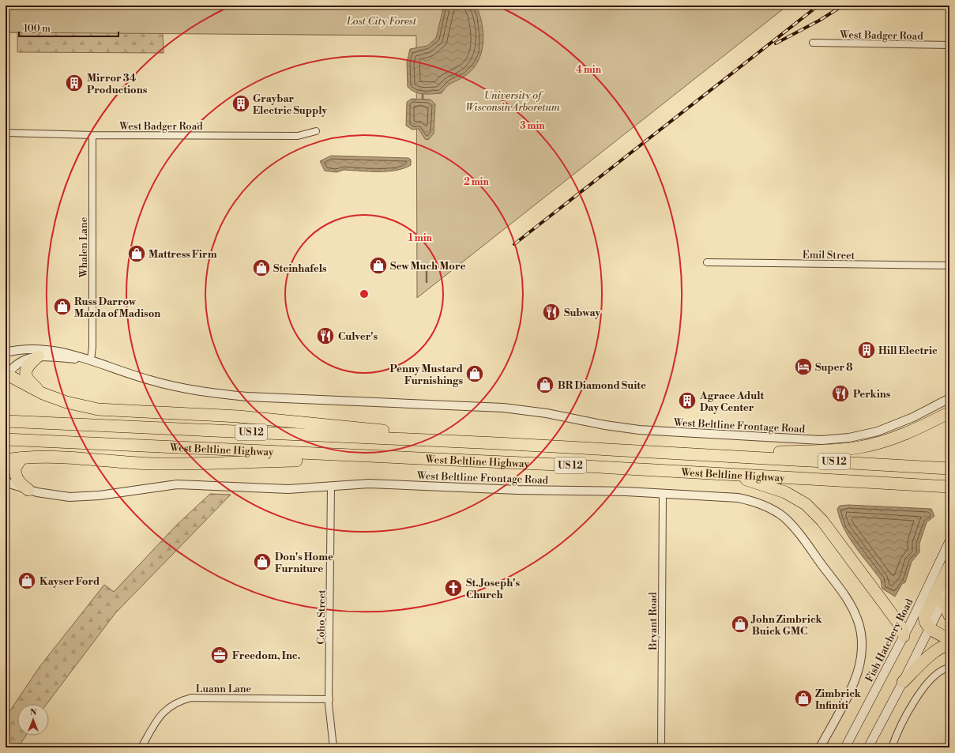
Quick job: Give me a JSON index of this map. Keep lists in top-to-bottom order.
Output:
{
  "streets": {
    "highway": ["US 12", "West Beltline Highway"],
    "main road": ["Fish Hatchery Road"],
    "street": [
      "West Badger Road",
      "Whalen Lane",
      "Emil Street",
      "West Beltline Frontage Road",
      "Coho Street",
      "Bryant Road",
      "Luann Lane"
    ]
  },
  "crossings": [
    ["West Badger Road", "Whalen Lane"],
    ["Whalen Lane", "West Beltline Frontage Road"],
    ["West Beltline Frontage Road", "Coho Street"],
    ["West Beltline Frontage Road", "Bryant Road"],
    ["Coho Street", "Luann Lane"]
  ],
  "parks": ["Lost City Forest", "University of Wisconsin Arboretum"],
  "places": {
    "building": [
      "Mirror 34 Productions",
      "Graybar Electric Supply",
      "Hill Electric",
      "Agrace Adult Day Center"
    ],
    "shop": [
      "Mattress Firm",
      "Sew Much More",
      "Steinhafels",
      "Russ Darrow Mazda of Madison",
      "Penny Mustard Furnishings",
      "BR Diamond Suite",
      "Don's Home Furniture",
      "Kayser Ford",
      "John Zimbrick Buick GMC",
      "Zimbrick Infiniti"
    ],
    "restaurant": ["Subway", "Culver's", "Perkins"],
    "hotel": ["Super 8"],
    "church": ["St. Joseph's Church"],
    "office": ["Freedom, Inc."]
  },
  "scale_bar": "100 m",
  "north": "top",
  "rings": [
    "4 min",
    "3 min",
    "2 min",
    "1 min"
  ]
}
